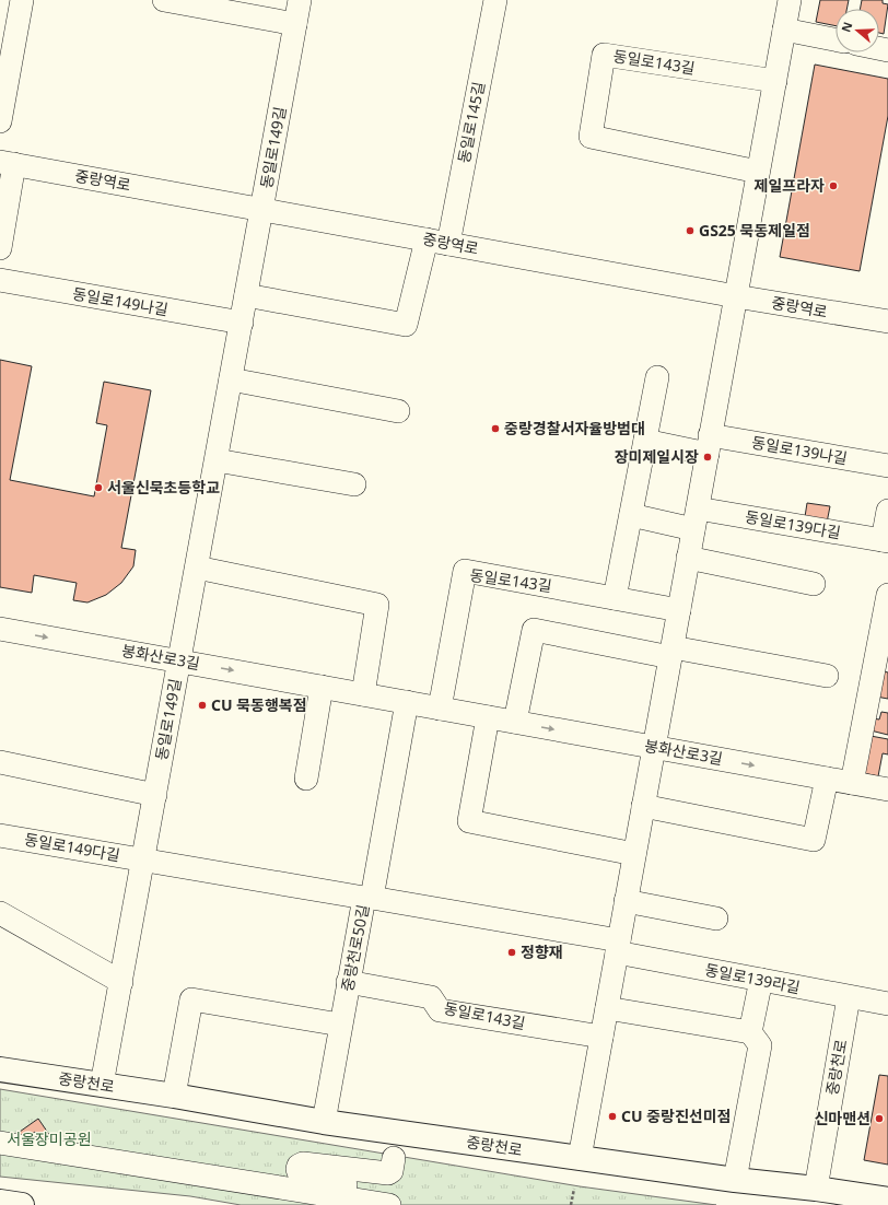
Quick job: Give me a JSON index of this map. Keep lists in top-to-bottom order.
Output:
{
  "streets": {
    "main road": ["중랑천로"],
    "street": [
      "동일로143길",
      "동일로145길",
      "동일로149길",
      "중랑역로",
      "동일로149나길",
      "동일로139나길",
      "동일로139다길",
      "봉화산로3길",
      "동일로149다길",
      "중랑천로50길",
      "동일로139라길"
    ]
  },
  "crossings": [
    ["동일로143길", "봉화산로3길"],
    ["동일로143길", "중랑천로50길"],
    ["동일로145길", "중랑역로"],
    ["동일로149길", "중랑역로"],
    ["동일로149길", "동일로149나길"],
    ["동일로149길", "봉화산로3길"],
    ["동일로149길", "동일로149다길"],
    ["동일로149길", "중랑천로"],
    ["봉화산로3길", "중랑천로50길"],
    ["중랑천로50길", "중랑천로"],
    ["동일로139라길", "중랑천로"]
  ],
  "parks": ["서울장미공원"],
  "places": [
    "제일프라자",
    "GS25 묵동제일점",
    "중랑경찰서자율방범대",
    "장미제일시장",
    "서울신묵초등학교",
    "CU 묵동행복점",
    "정향재",
    "CU 중랑진선미점",
    "신마맨션"
  ],
  "north": "left"
}
